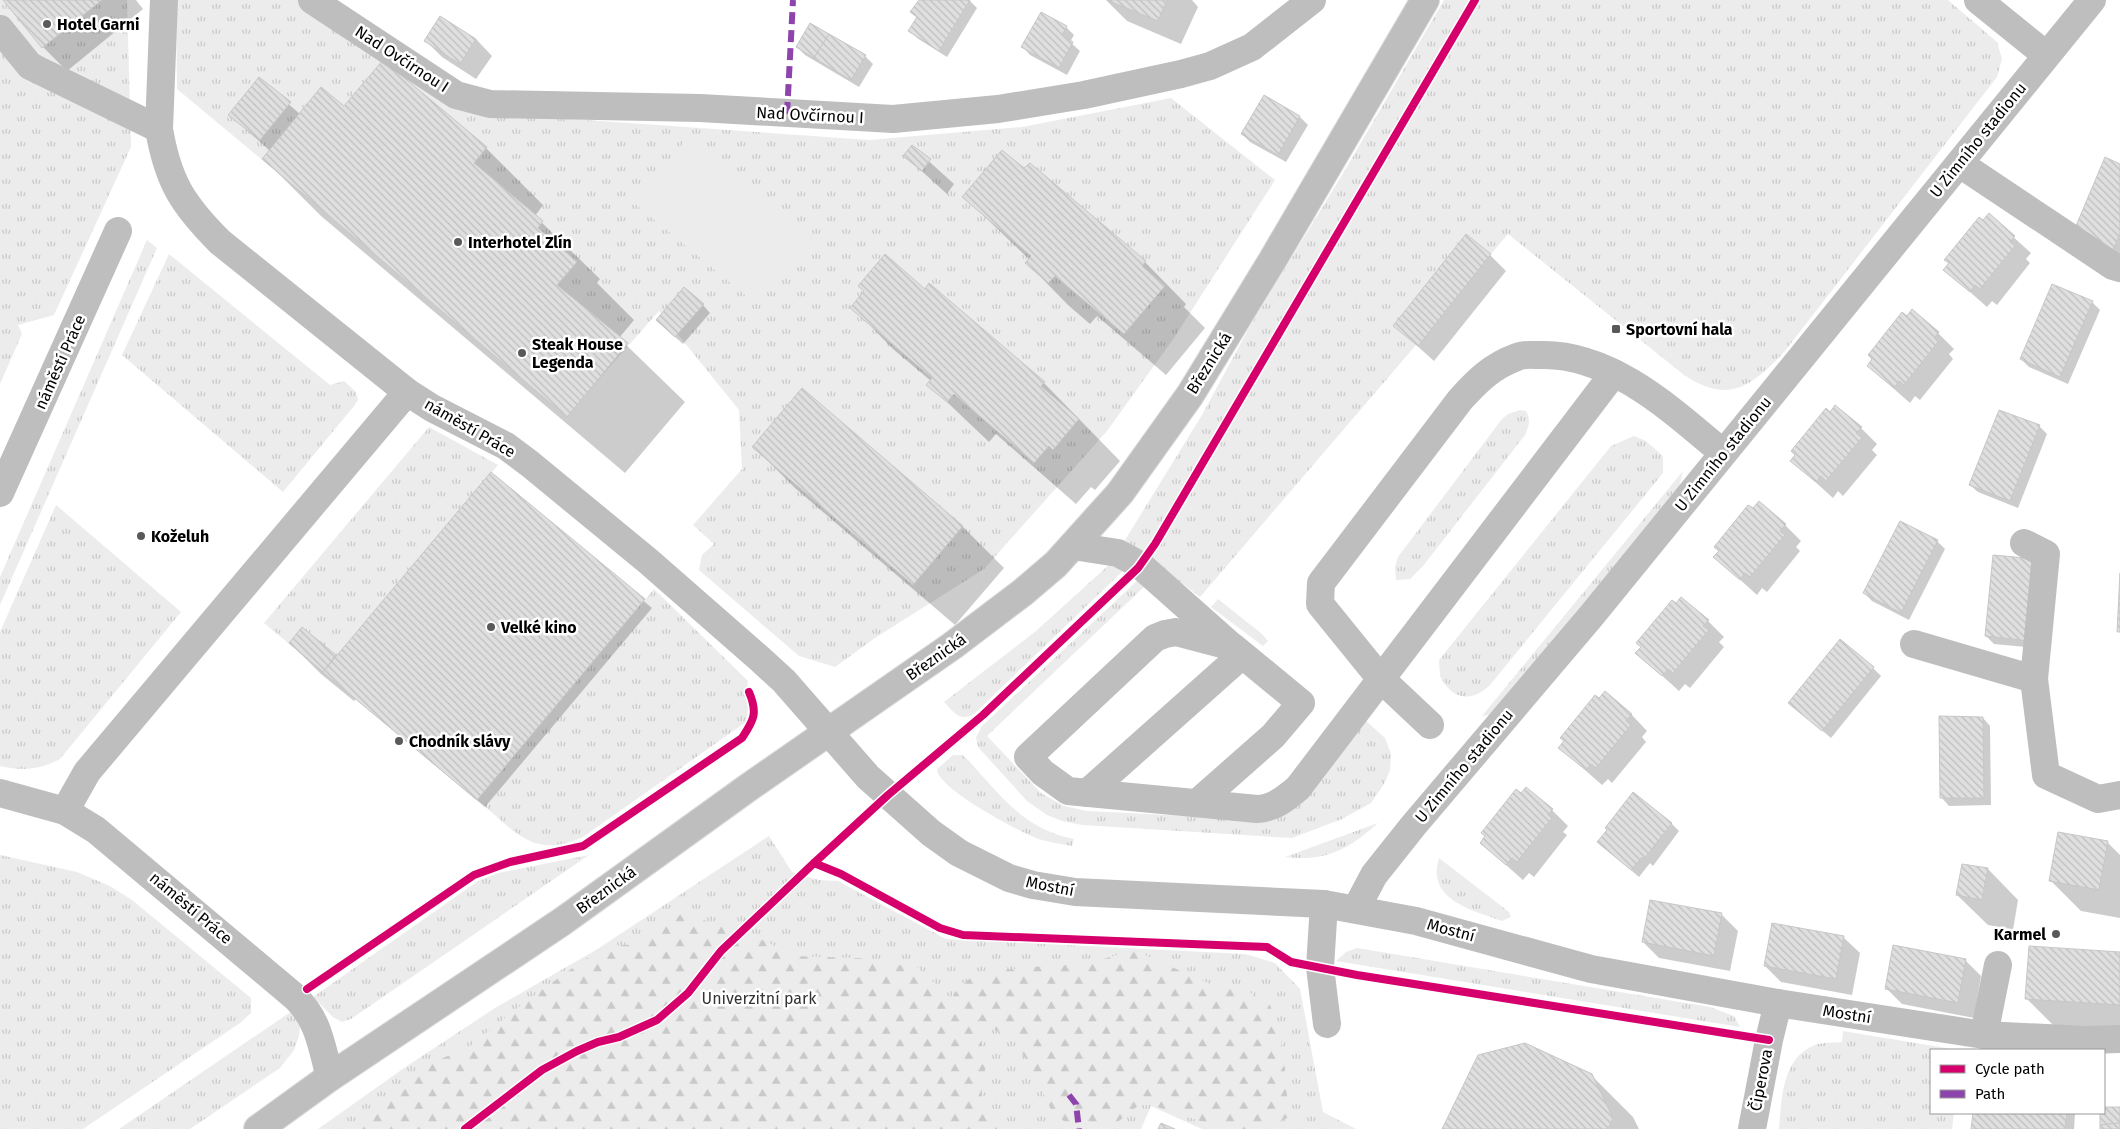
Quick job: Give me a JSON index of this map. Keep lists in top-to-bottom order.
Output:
{
  "streets": {
    "street": [
      "Nad Ovčírnou I",
      "U Zimního stadionu",
      "náměstí Práce",
      "Březnická",
      "Mostní",
      "Čiperova"
    ]
  },
  "crossings": [
    ["U Zimního stadionu", "Mostní"],
    ["náměstí Práce", "Březnická"],
    ["náměstí Práce", "Mostní"],
    ["Březnická", "Mostní"],
    ["Mostní", "Čiperova"]
  ],
  "parks": ["Univerzitní park"],
  "places": {
    "other": [
      "Hotel Garni",
      "Interhotel Zlín",
      "Steak House Legenda",
      "Koželuh",
      "Velké kino",
      "Chodník slávy",
      "Karmel"
    ],
    "transit": ["Sportovní hala"]
  },
  "legend": ["Cycle path", "Path"]
}
